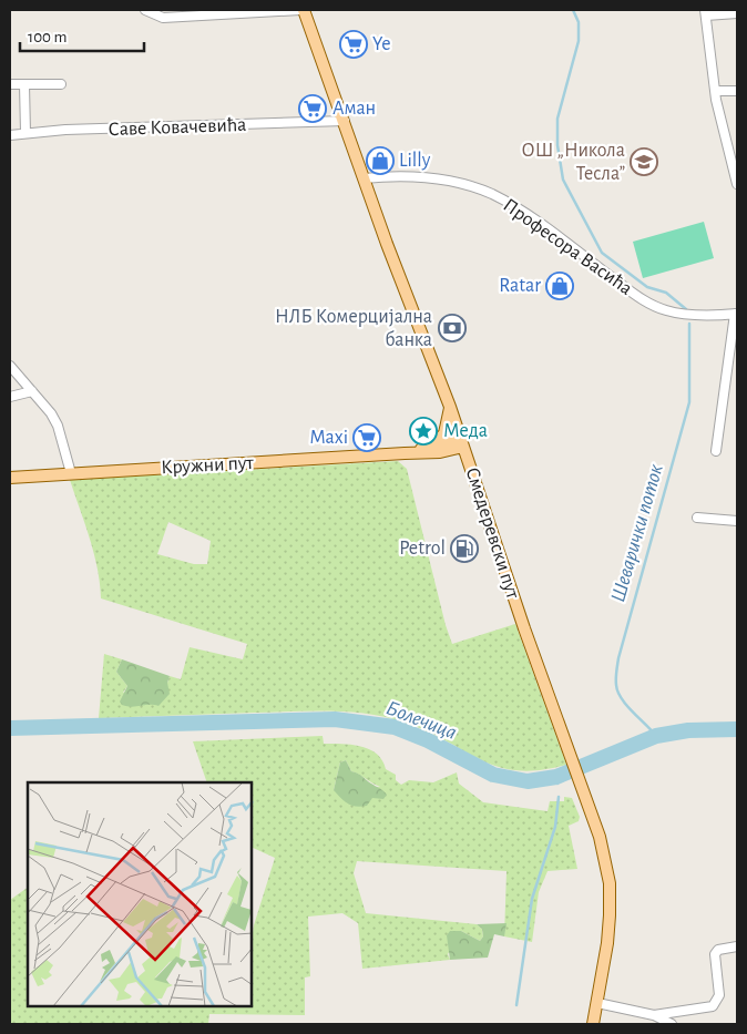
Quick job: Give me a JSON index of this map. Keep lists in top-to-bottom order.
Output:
{
  "streets": {
    "main road": ["Кружни пут", "Смедеревски пут"],
    "street": ["Саве Ковачевића", "Професора Васића"]
  },
  "crossings": [
    ["Саве Ковачевића", "Смедеревски пут"],
    ["Професора Васића", "Смедеревски пут"],
    ["Кружни пут", "Смедеревски пут"]
  ],
  "water": ["Шеварички поток", "Болечица"],
  "places": {
    "supermarket": ["Ye", "Аман", "Maxi"],
    "shop": ["Lilly", "Ratar"],
    "school or university": ["ОШ „Никола Тесла”"],
    "bank": ["НЛБ Комерцијална банка"],
    "place": ["Меда"],
    "fuel station": ["Petrol"]
  },
  "scale_bar": "100 m"
}
